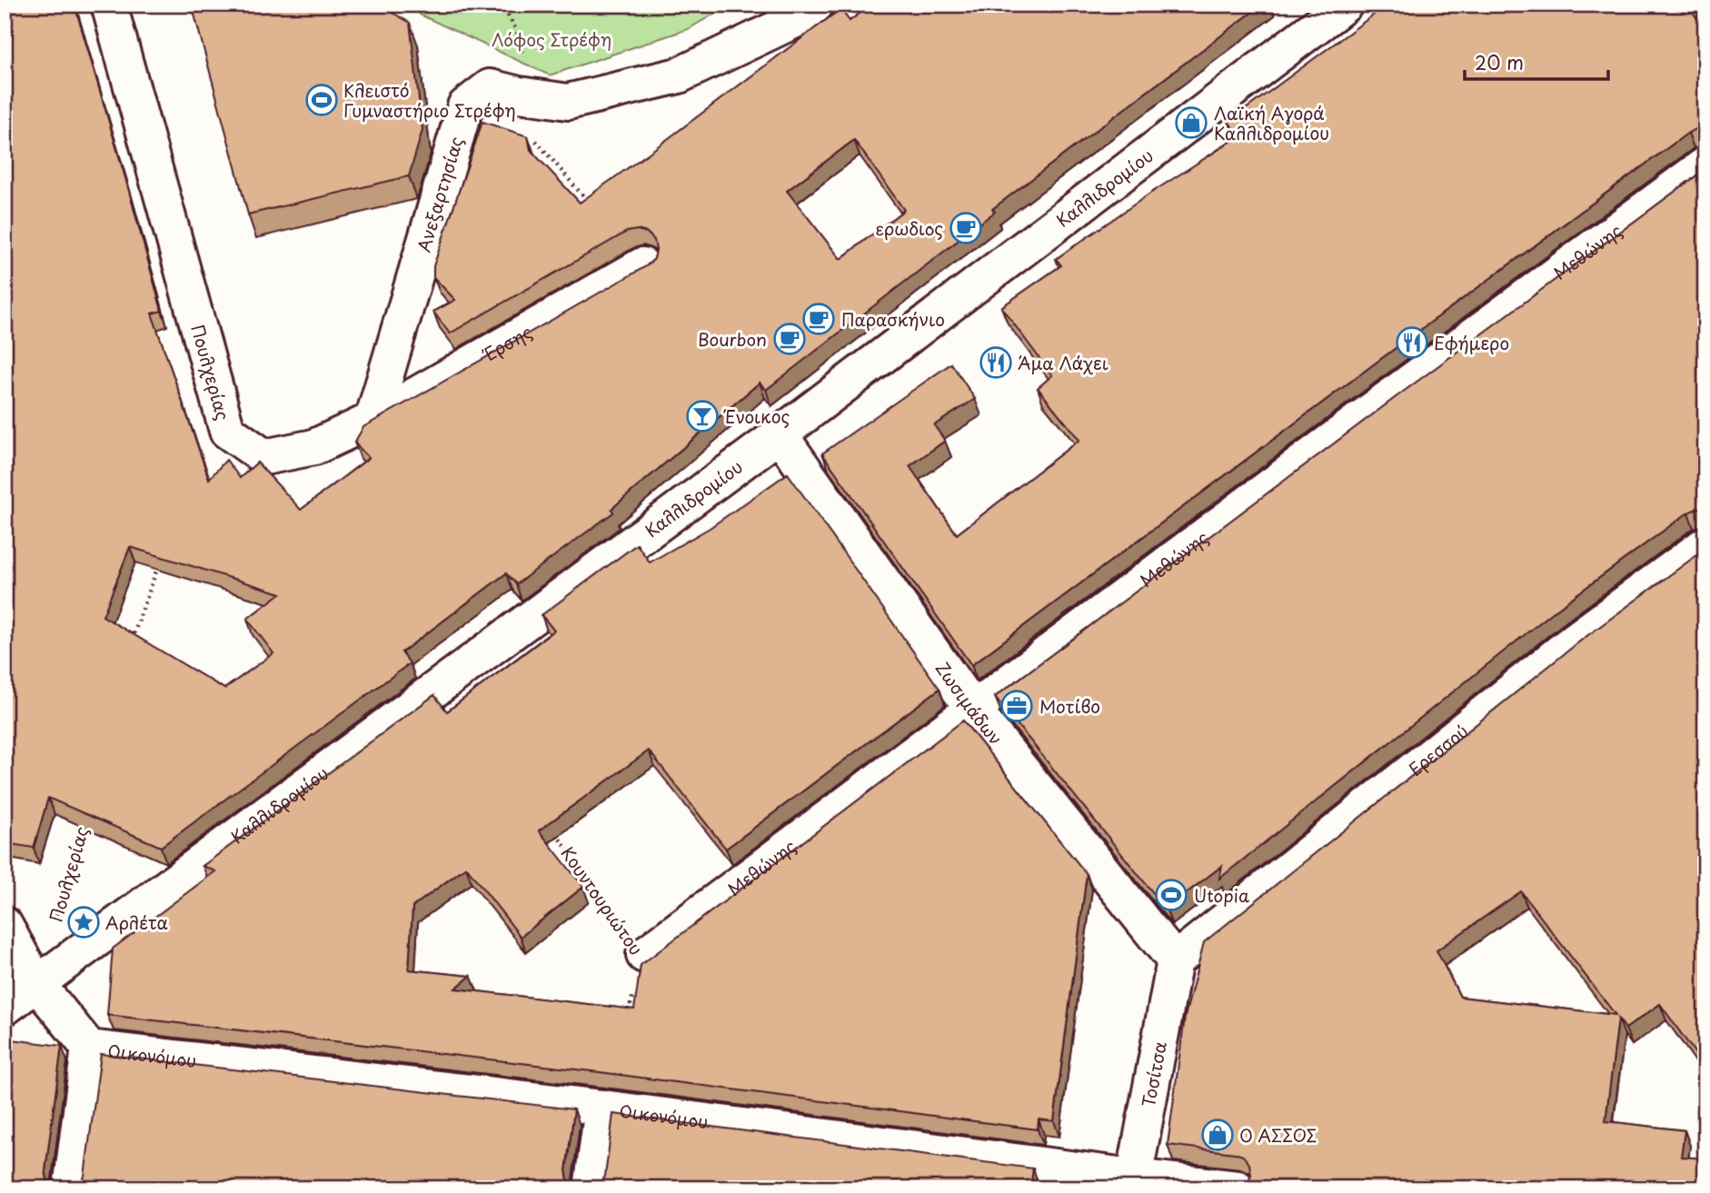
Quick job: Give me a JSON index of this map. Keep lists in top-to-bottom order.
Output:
{
  "streets": {
    "street": [
      "Καλλιδρομίου",
      "Ανεξαρτησίας",
      "Μεθώνης",
      "Έρσης",
      "Πουλχερίας",
      "Ζωσιμάδων",
      "Ερεσσού",
      "Οικονόμου",
      "Τοσίτσα"
    ],
    "path": ["Κουντουριώτου"]
  },
  "crossings": [
    ["Καλλιδρομίου", "Πουλχερίας"],
    ["Καλλιδρομίου", "Ζωσιμάδων"],
    ["Ανεξαρτησίας", "Έρσης"],
    ["Ανεξαρτησίας", "Πουλχερίας"],
    ["Μεθώνης", "Ζωσιμάδων"],
    ["Μεθώνης", "Κουντουριώτου"],
    ["Έρσης", "Πουλχερίας"],
    ["Ζωσιμάδων", "Ερεσσού"],
    ["Ζωσιμάδων", "Τοσίτσα"],
    ["Ερεσσού", "Τοσίτσα"],
    ["Οικονόμου", "Τοσίτσα"]
  ],
  "parks": ["Λόφος Στρέφη"],
  "places": {
    "sports": ["Κλειστό Γυμναστήριο Στρέφη", "Utopia"],
    "shop": ["Λαϊκή Αγορά Καλλιδρομίου", "Ο ΑΣΣΟΣ"],
    "cafe": ["ερωδιος", "Παρασκήνιο", "Bourbon"],
    "restaurant": ["Εφήμερο", "Άμα Λάχει"],
    "bar": ["Ένοικος"],
    "office": ["Μοτίβο"],
    "place": ["Αρλέτα"]
  },
  "scale_bar": "20 m"
}
